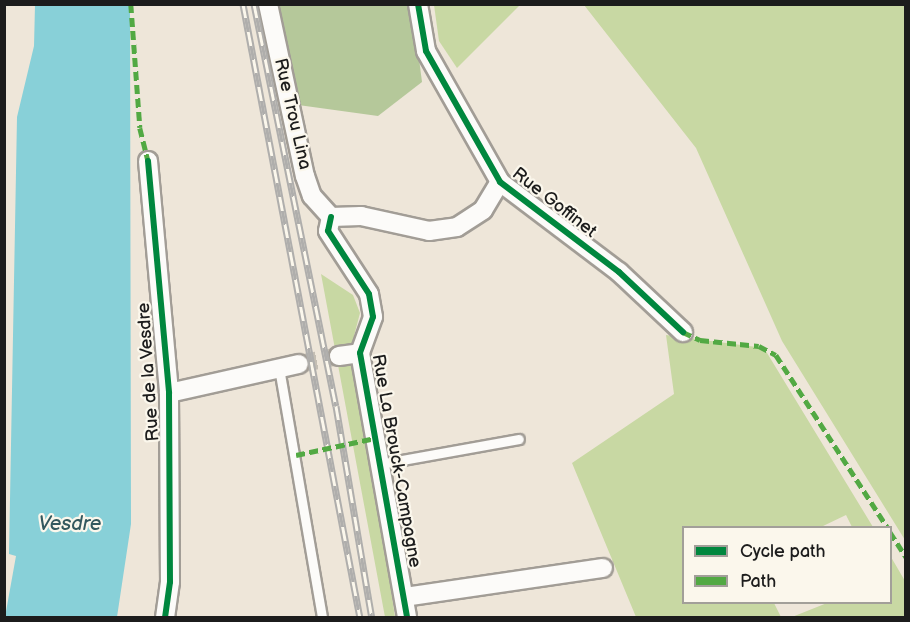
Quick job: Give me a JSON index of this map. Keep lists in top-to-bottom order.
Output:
{
  "streets": {
    "street": [
      "Rue Trou Lina",
      "Rue Goffinet",
      "Rue de la Vesdre",
      "Rue La Brouck-Campagne"
    ]
  },
  "crossings": [
    ["Rue Trou Lina", "Rue Goffinet"],
    ["Rue Trou Lina", "Rue La Brouck-Campagne"],
    ["Rue Goffinet", "Rue La Brouck-Campagne"]
  ],
  "water": ["Vesdre"],
  "legend": ["Cycle path", "Path"]
}
